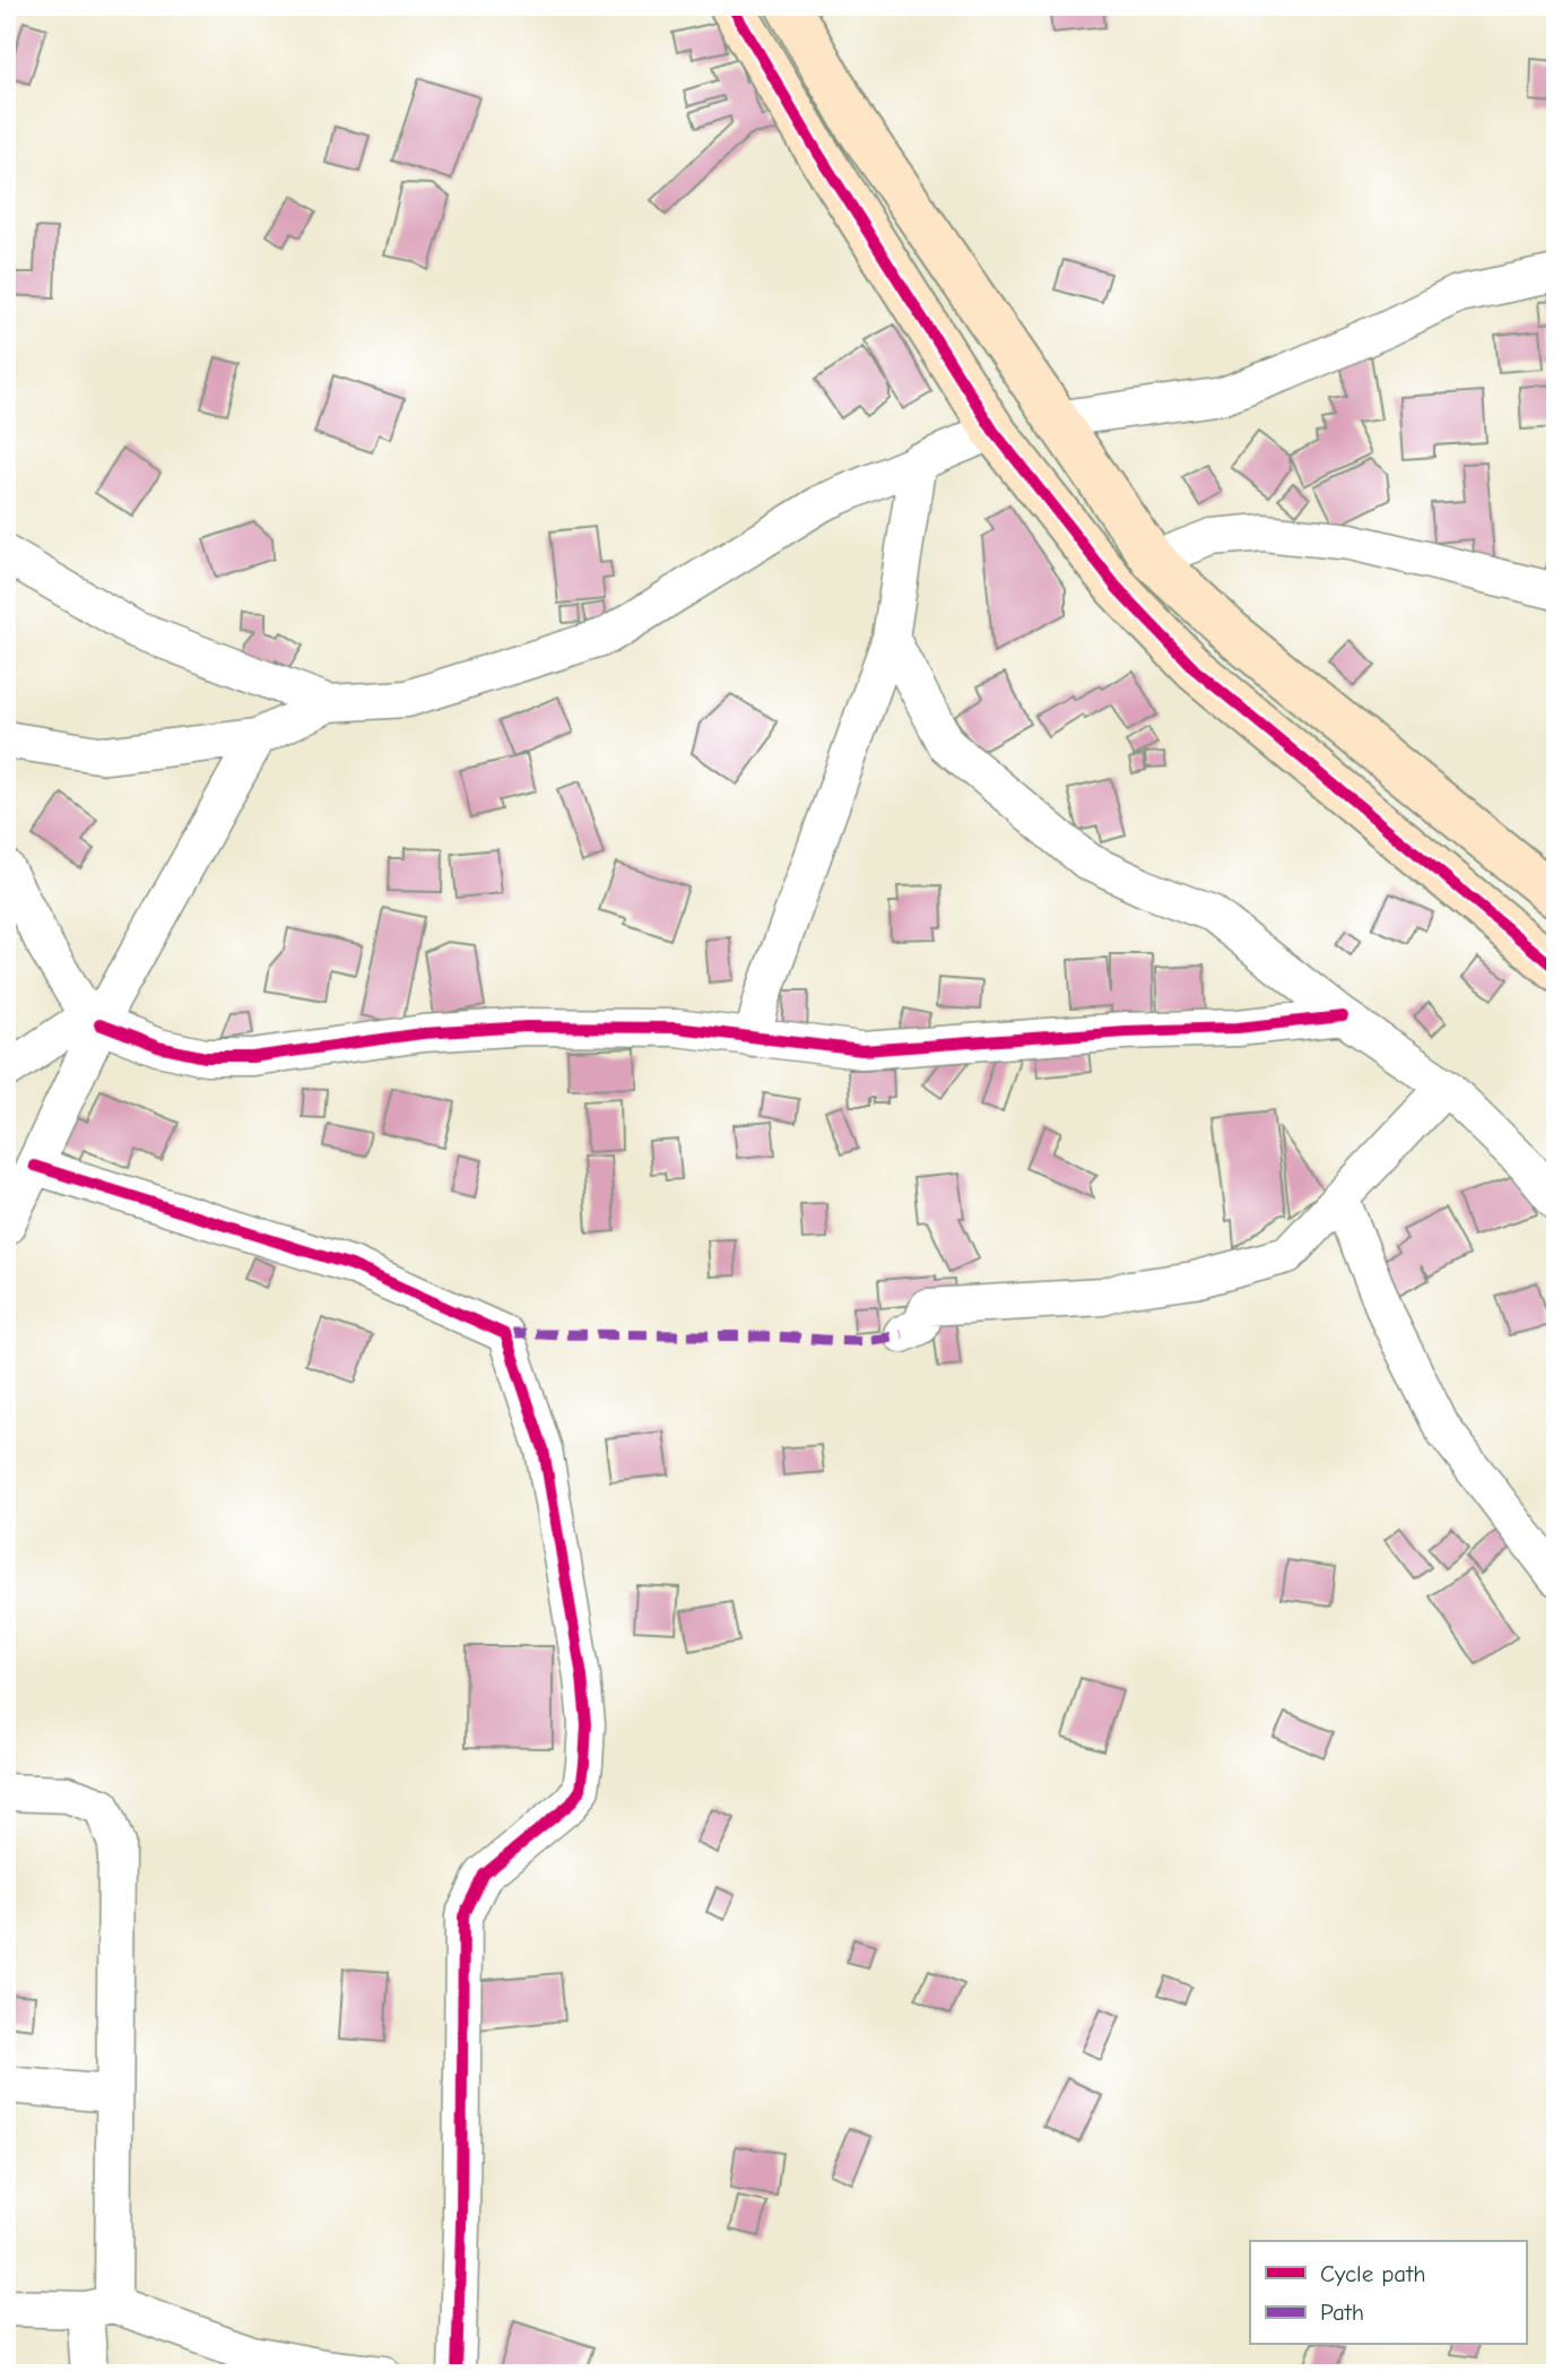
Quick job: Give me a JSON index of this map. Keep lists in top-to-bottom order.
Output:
{
  "legend": ["Cycle path", "Path"]
}
